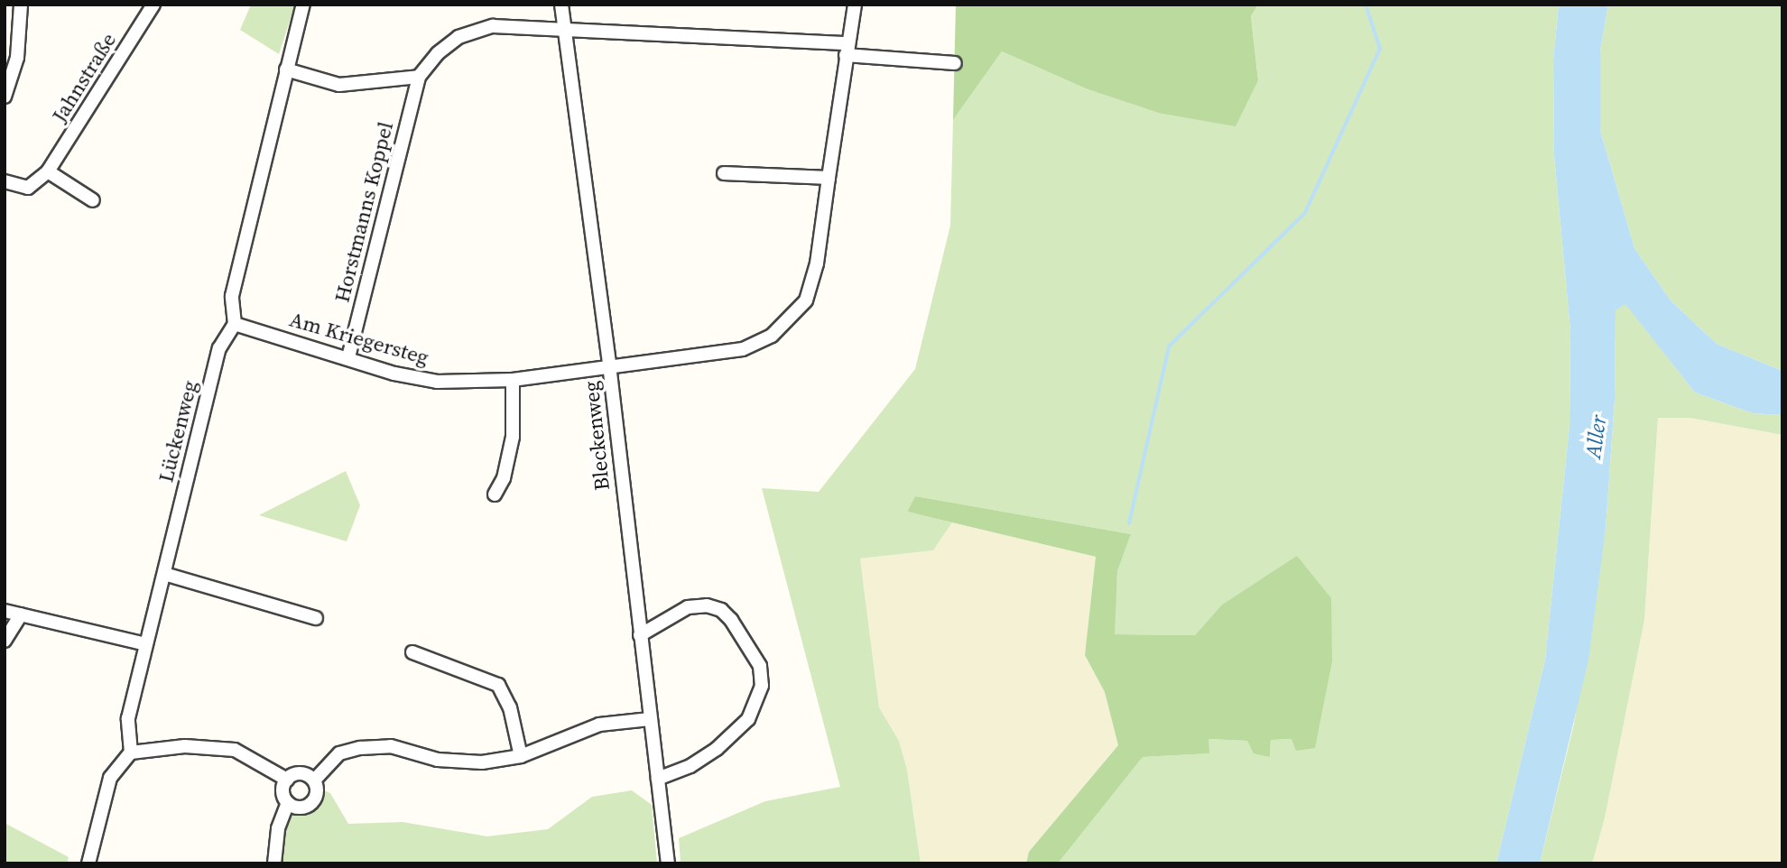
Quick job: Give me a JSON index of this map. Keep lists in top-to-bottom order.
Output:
{
  "streets": {
    "street": [
      "Jahnstraße",
      "Horstmanns Koppel",
      "Am Kriegersteg",
      "Lückenweg",
      "Bleckenweg"
    ]
  },
  "crossings": [
    ["Horstmanns Koppel", "Am Kriegersteg"],
    ["Horstmanns Koppel", "Bleckenweg"],
    ["Am Kriegersteg", "Lückenweg"],
    ["Am Kriegersteg", "Bleckenweg"]
  ],
  "water": ["Aller"]
}
